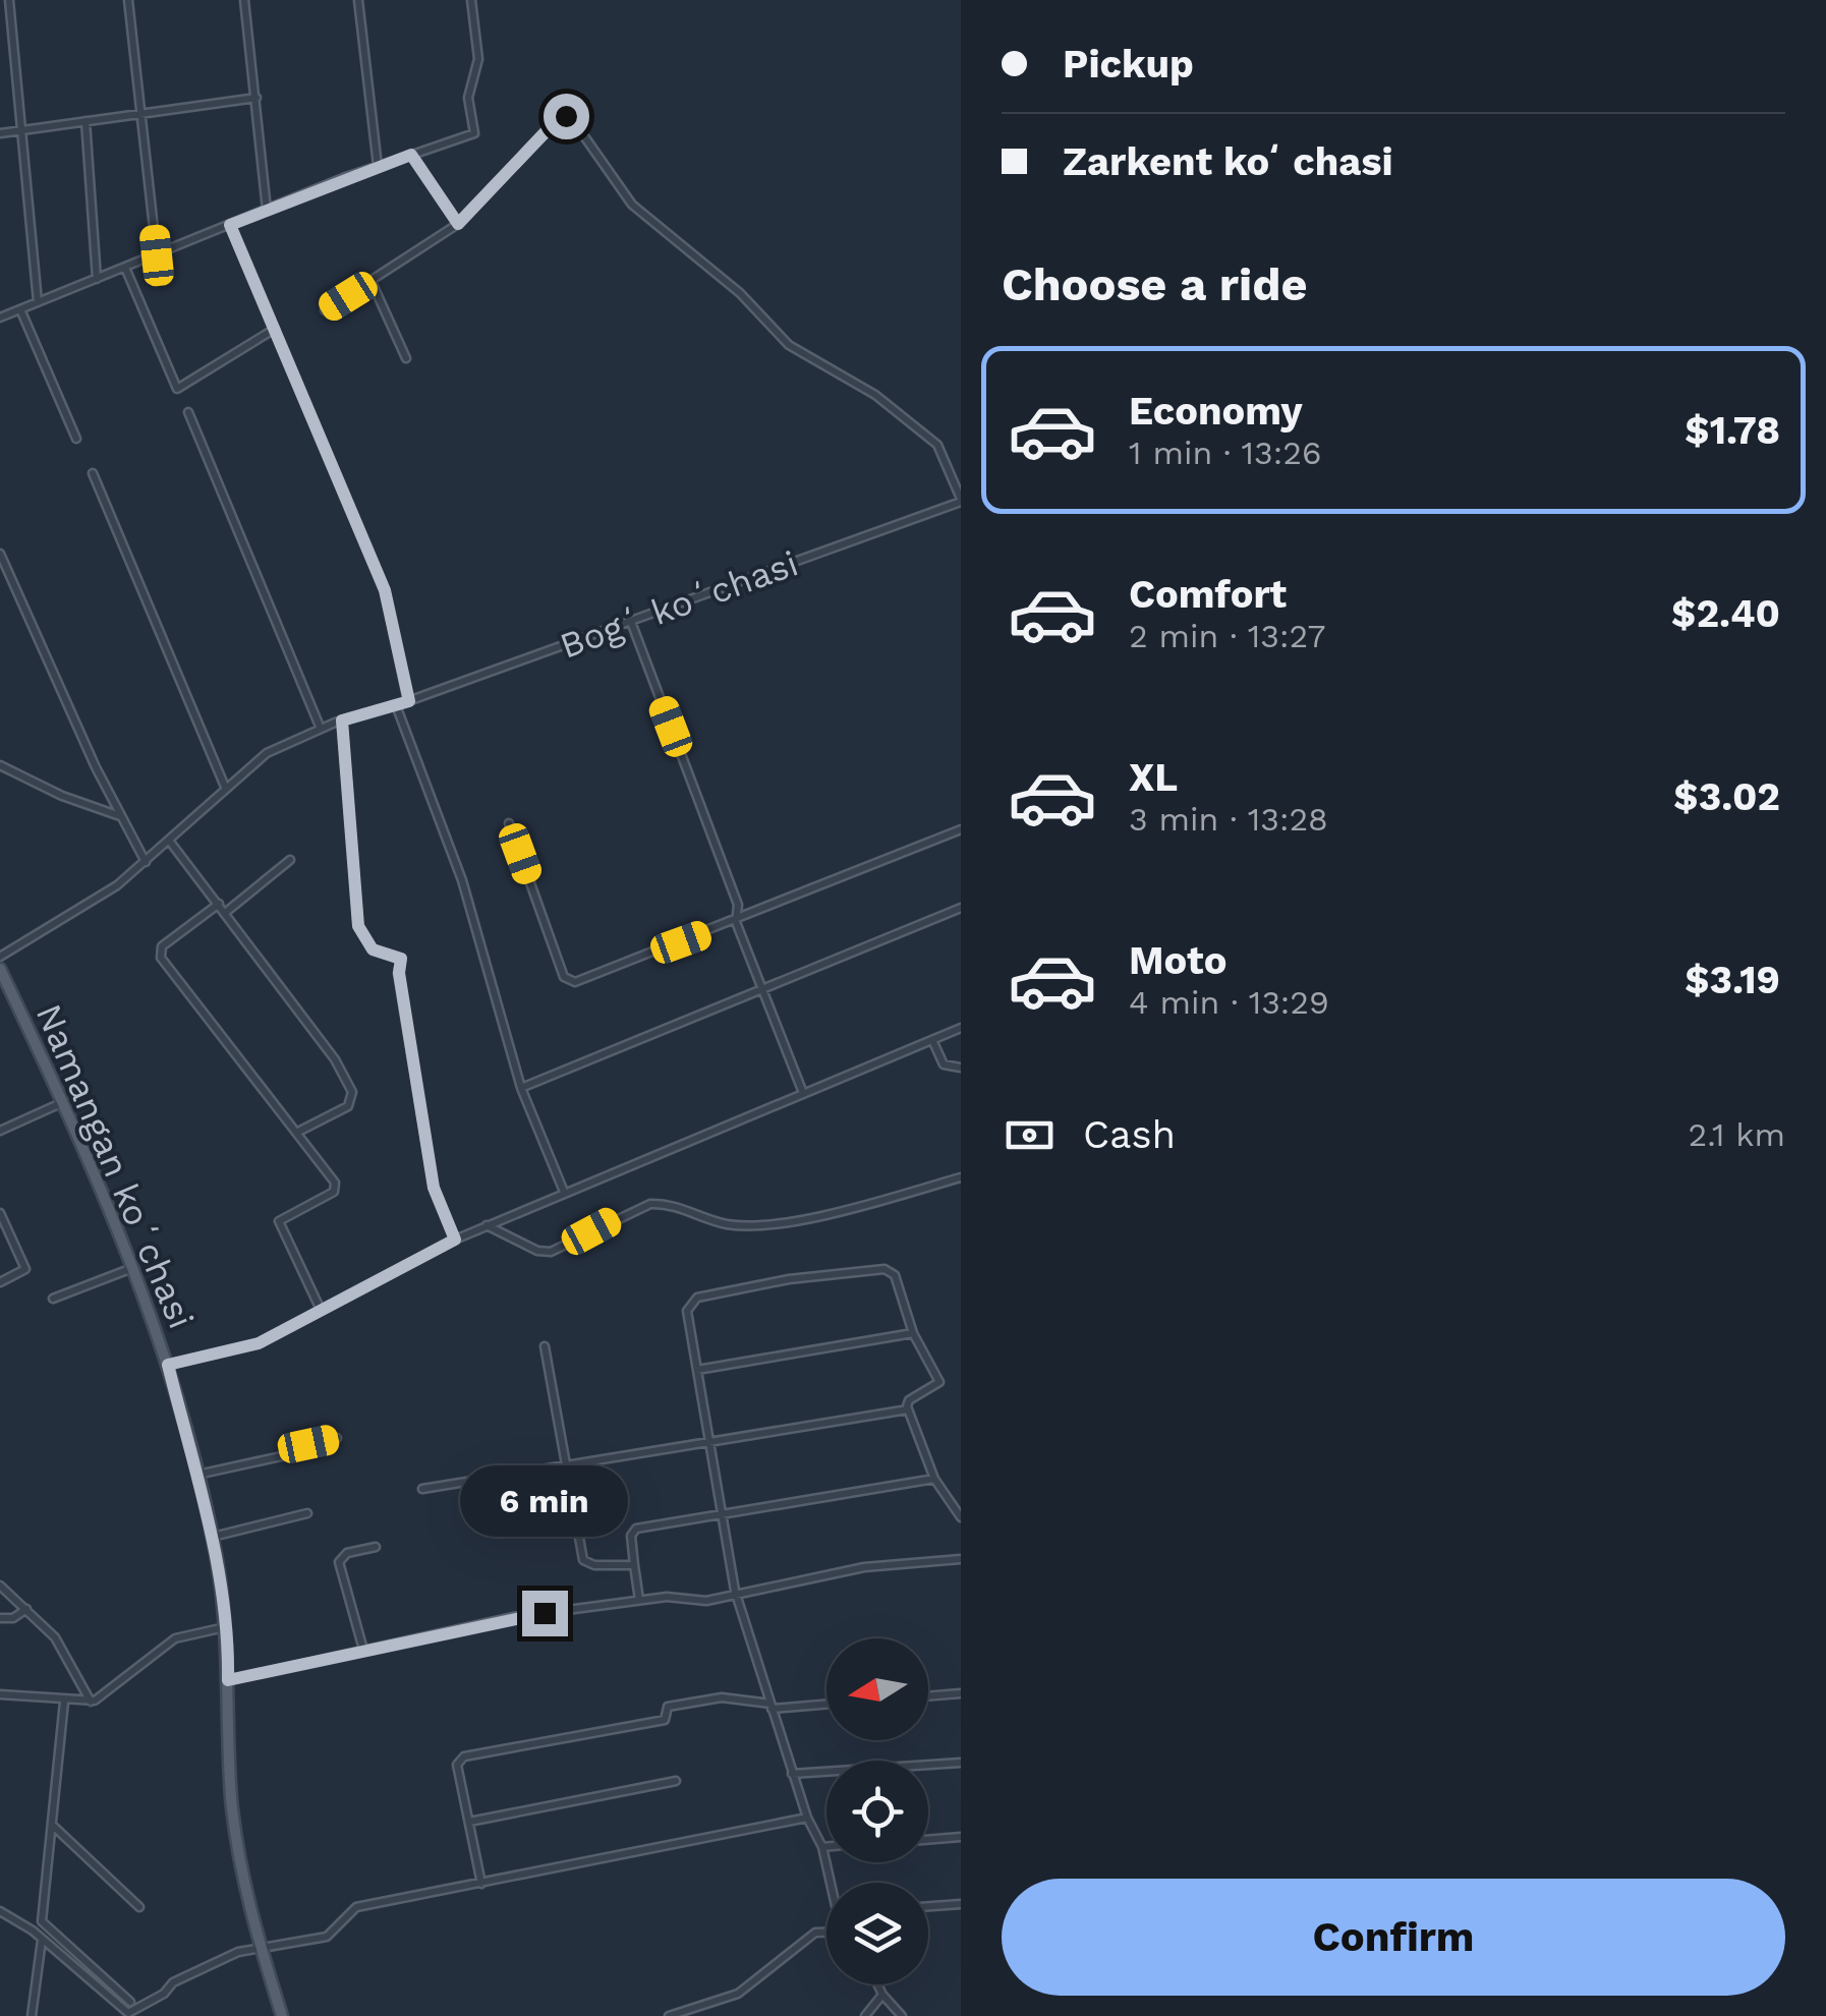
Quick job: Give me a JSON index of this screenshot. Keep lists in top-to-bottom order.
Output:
{
  "streets": {
    "main road": ["Namangan koʻchasi"],
    "street": ["Bogʻ koʻchasi"]
  },
  "north": "left",
  "page": {
    "banner": ["Pickup", "Zarkent koʻchasi"],
    "heading": "Choose a ride",
    "list": [
      {
        "name": "Economy",
        "note": "1 min · 13:26",
        "value": "$1.78"
      },
      {
        "name": "Comfort",
        "note": "2 min · 13:27",
        "value": "$2.40"
      },
      {
        "name": "XL",
        "note": "3 min · 13:28",
        "value": "$3.02"
      },
      {
        "name": "Moto",
        "note": "4 min · 13:29",
        "value": "$3.19"
      }
    ],
    "pay": ["Cash", "2.1 km"],
    "bubble": "6 min",
    "buttons": "Confirm"
  }
}
